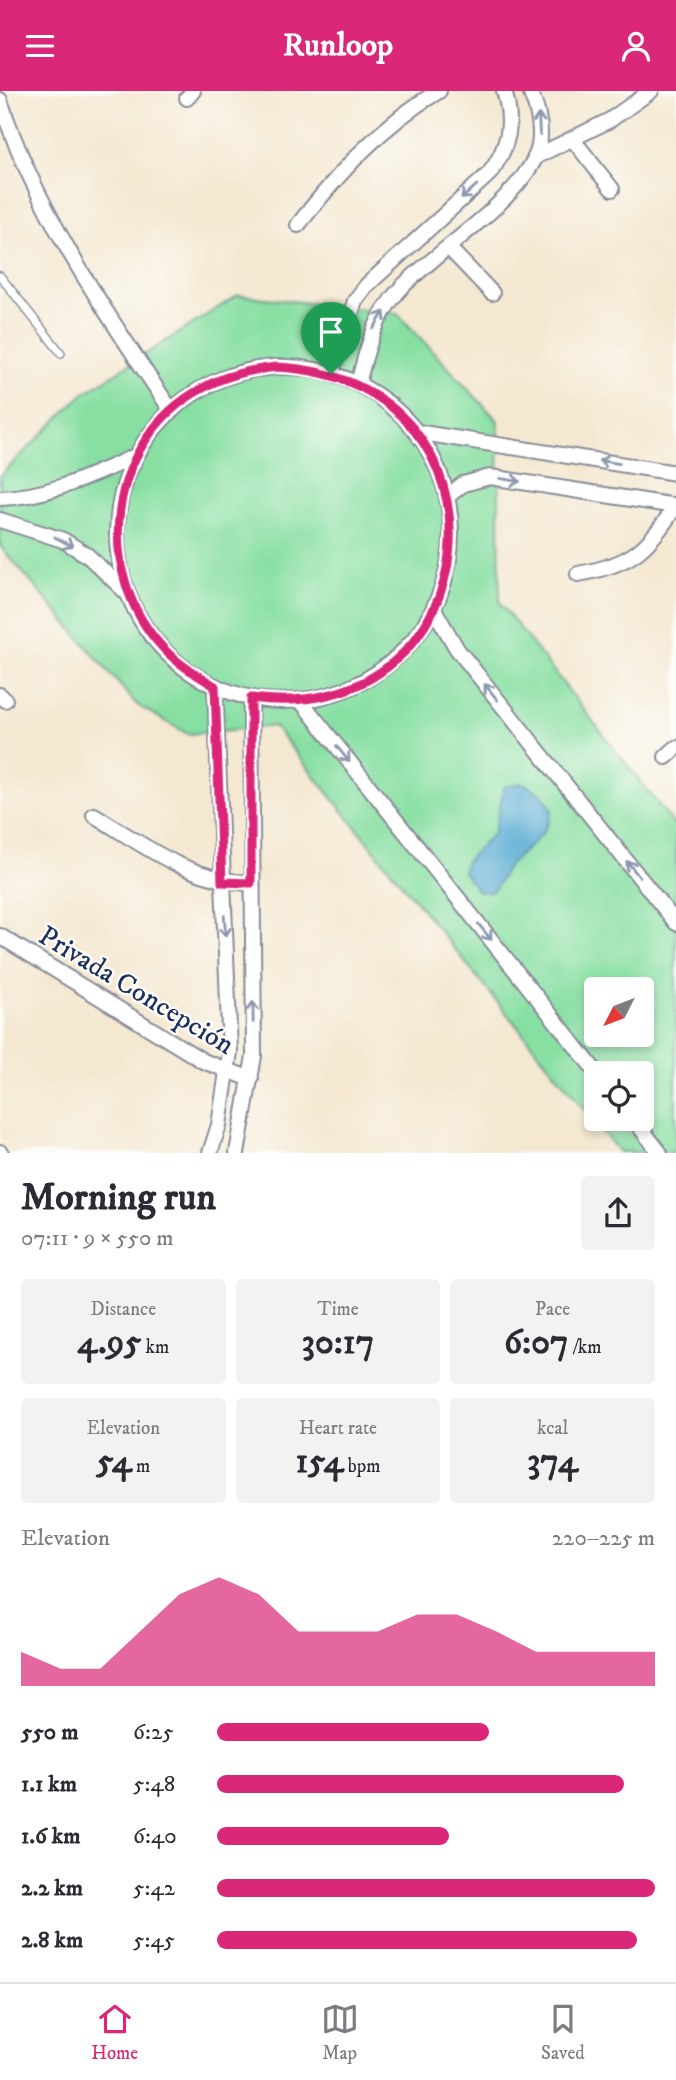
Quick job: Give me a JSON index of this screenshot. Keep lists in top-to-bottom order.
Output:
{
  "streets": {
    "street": ["Privada Concepción"]
  },
  "north": "bottom left",
  "page": {
    "header": "Runloop",
    "heading": ["Morning run", "07:11 · 9 × 550 m"],
    "stats": [
      ["Distance", "4.95 km"],
      ["Time", "30:17"],
      ["Pace", "6:07 /km"],
      ["Elevation", "54 m"],
      ["Heart rate", "154 bpm"],
      ["kcal", "374"]
    ],
    "chart": ["Elevation", "220–225 m"],
    "list": [
      {
        "name": "550 m",
        "note": "6:25"
      },
      {
        "name": "1.1 km",
        "note": "5:48"
      },
      {
        "name": "1.6 km",
        "note": "6:40"
      },
      {
        "name": "2.2 km",
        "note": "5:42"
      },
      {
        "name": "2.8 km",
        "note": "5:45"
      }
    ],
    "tabs": ["Home", "Map", "Saved"]
  }
}
